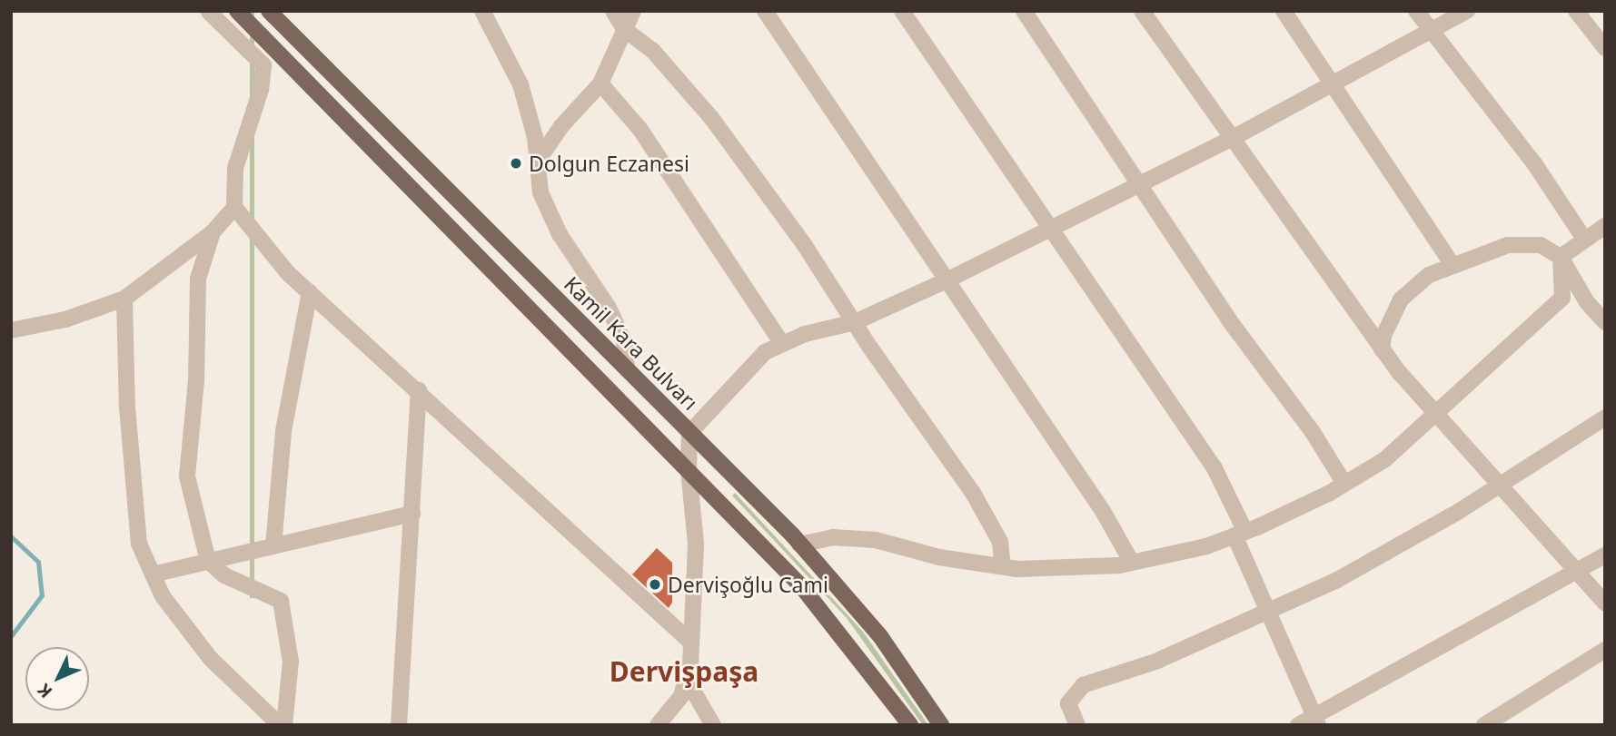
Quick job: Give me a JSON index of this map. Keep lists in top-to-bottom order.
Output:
{
  "streets": {
    "main road": ["Kamil Kara Bulvarı"]
  },
  "districts": ["Dervişpaşa"],
  "places": ["Dolgun Eczanesi", "Dervişoğlu Cami"],
  "north": "bottom left"
}
